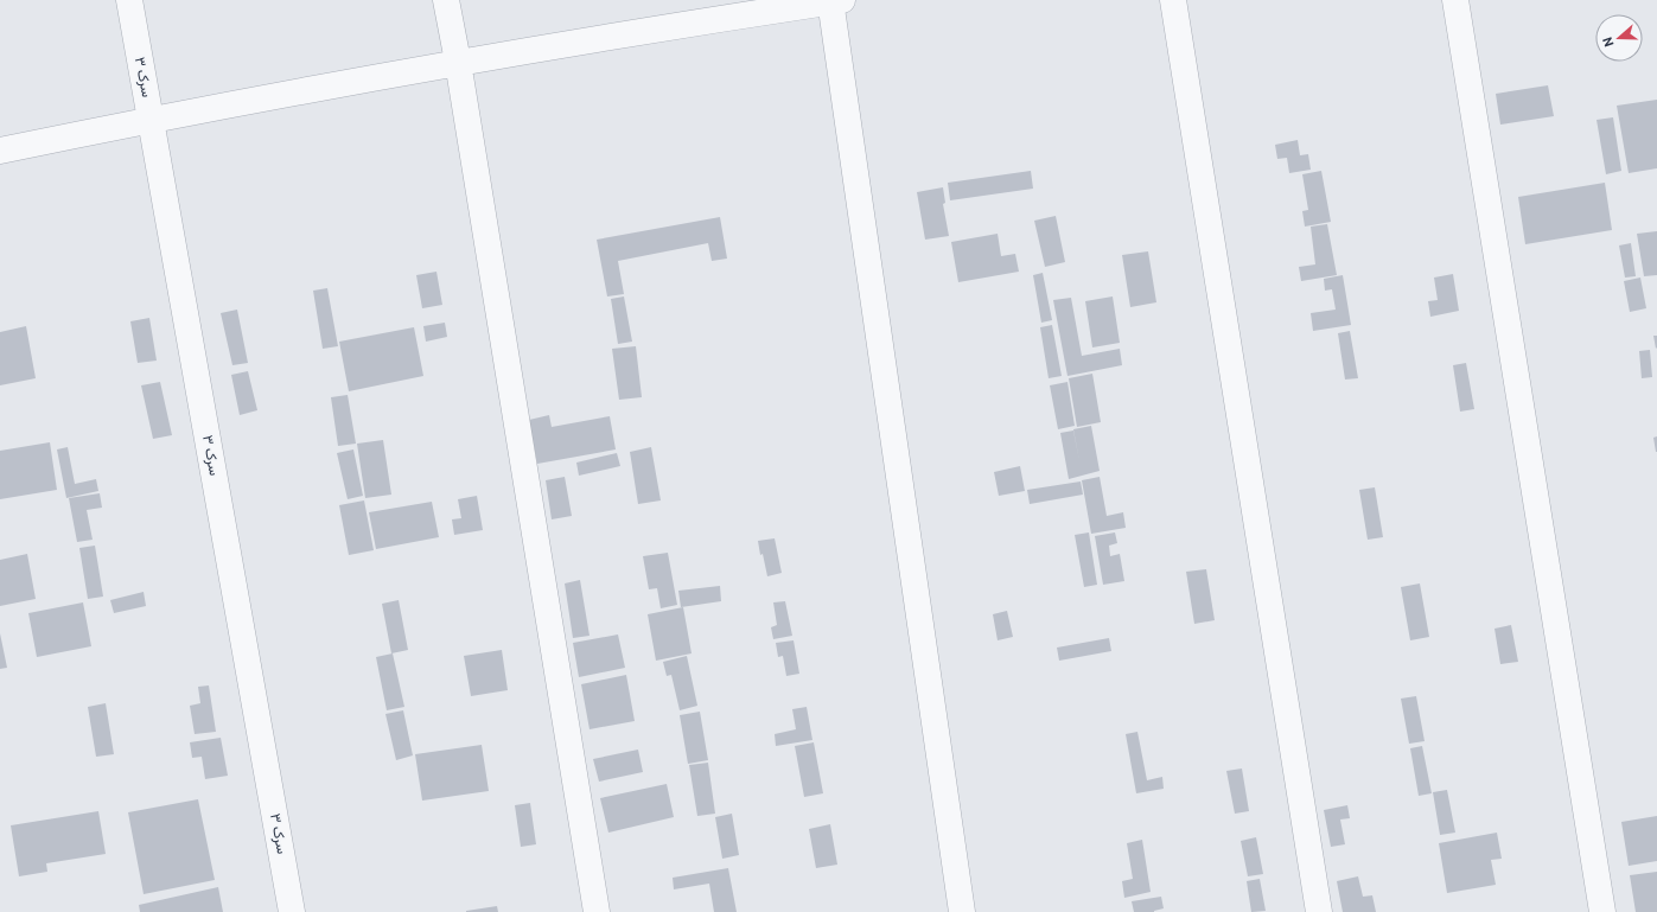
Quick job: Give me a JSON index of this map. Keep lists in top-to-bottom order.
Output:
{
  "streets": {
    "street": ["سرک ۳"]
  },
  "north": "left"
}
